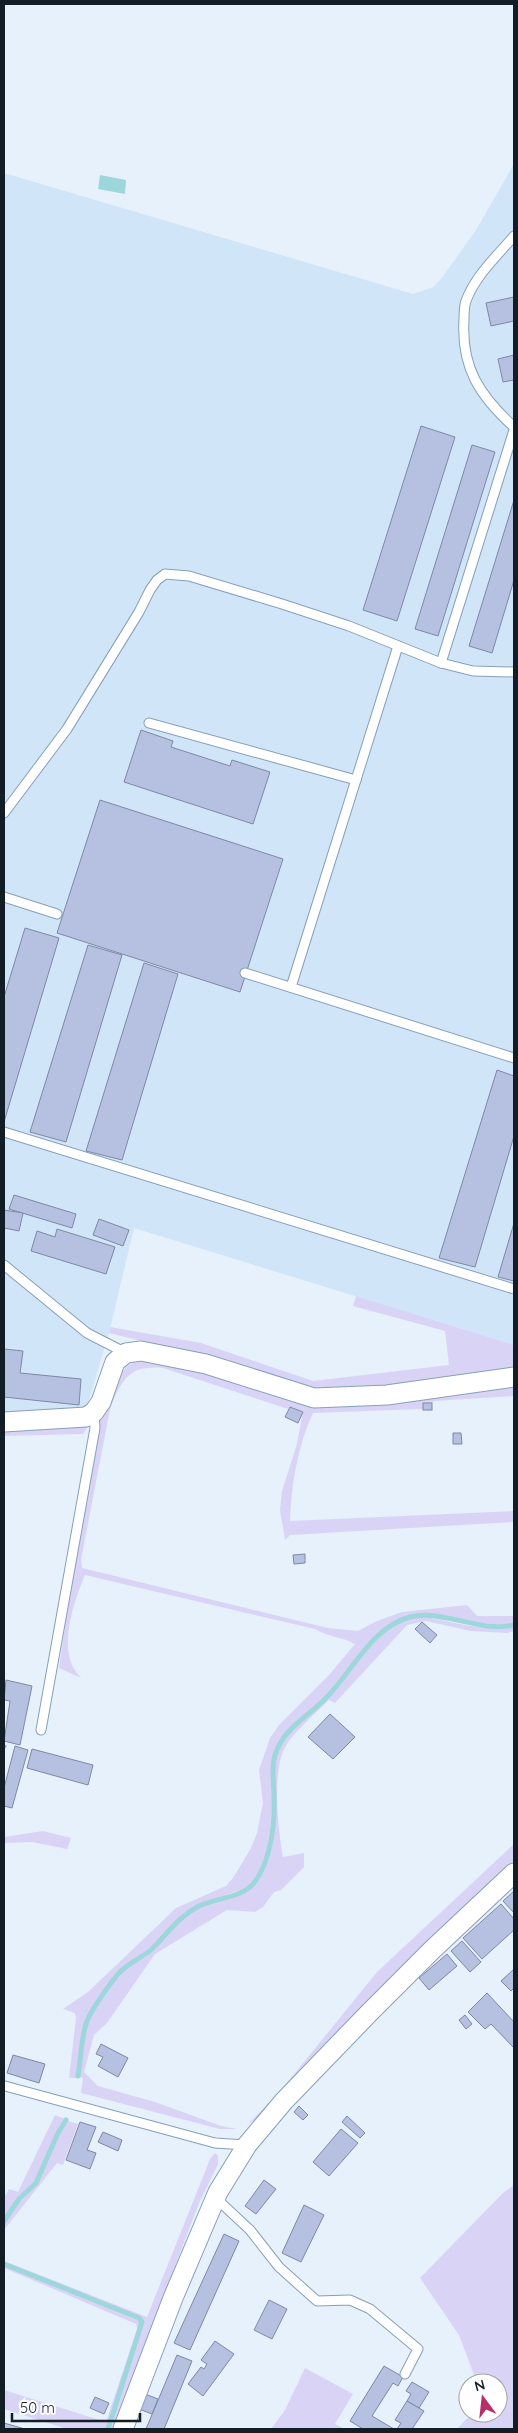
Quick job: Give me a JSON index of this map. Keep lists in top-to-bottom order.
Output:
{
  "scale_bar": "50 m",
  "north": "top"
}
